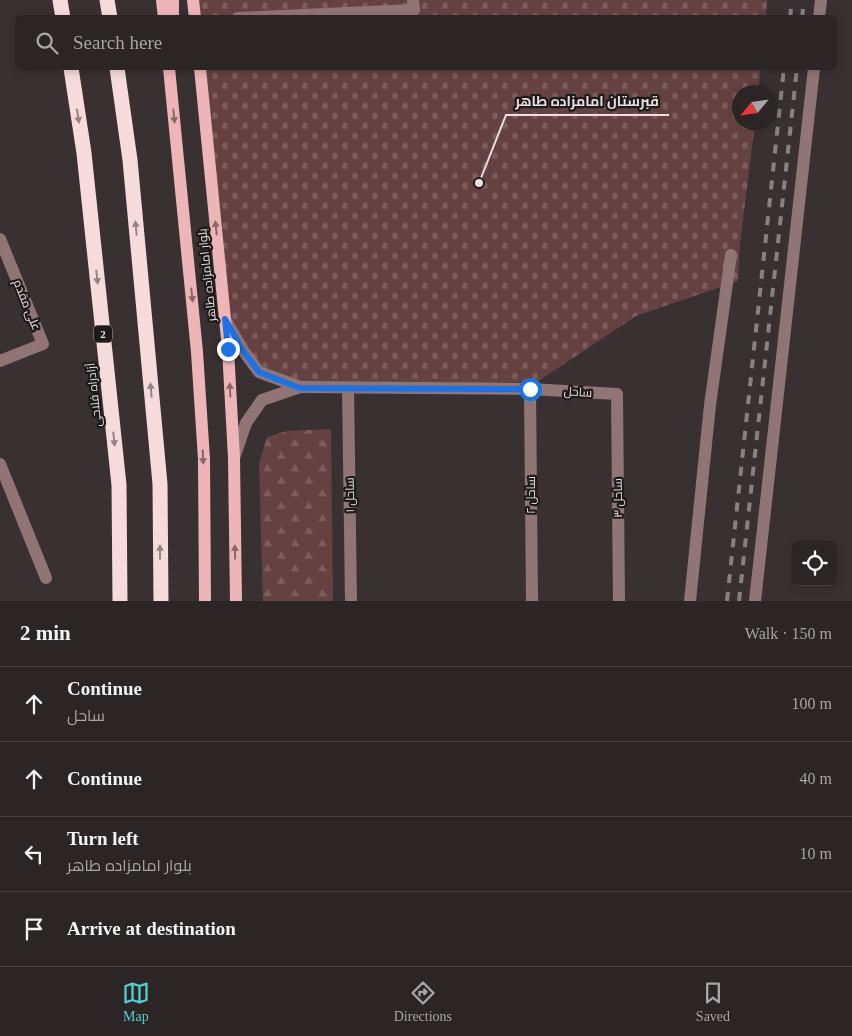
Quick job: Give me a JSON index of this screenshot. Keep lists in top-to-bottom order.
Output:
{
  "streets": {
    "highway": ["2", "آزادراه فلاحی"],
    "main road": ["بلوار امامزاده طاهر"],
    "street": [
      "علی مقدم",
      "ساحل",
      "ساحل ۱",
      "ساحل ۲",
      "ساحل ۳"
    ]
  },
  "crossings": [
    ["ساحل", "ساحل ۱"],
    ["ساحل", "ساحل ۲"],
    ["ساحل", "ساحل ۳"]
  ],
  "places": ["قبرستان امامزاده طاهر"],
  "north": "bottom left",
  "page": {
    "search": "Search here",
    "heading": ["2 min", "Walk · 150 m"],
    "list": [
      ["Continue", "ساحل", "100 m"],
      ["Continue", "40 m"],
      ["Turn left", "بلوار امامزاده طاهر", "10 m"],
      "Arrive at destination"
    ],
    "nav": ["Map", "Directions", "Saved"]
  }
}
